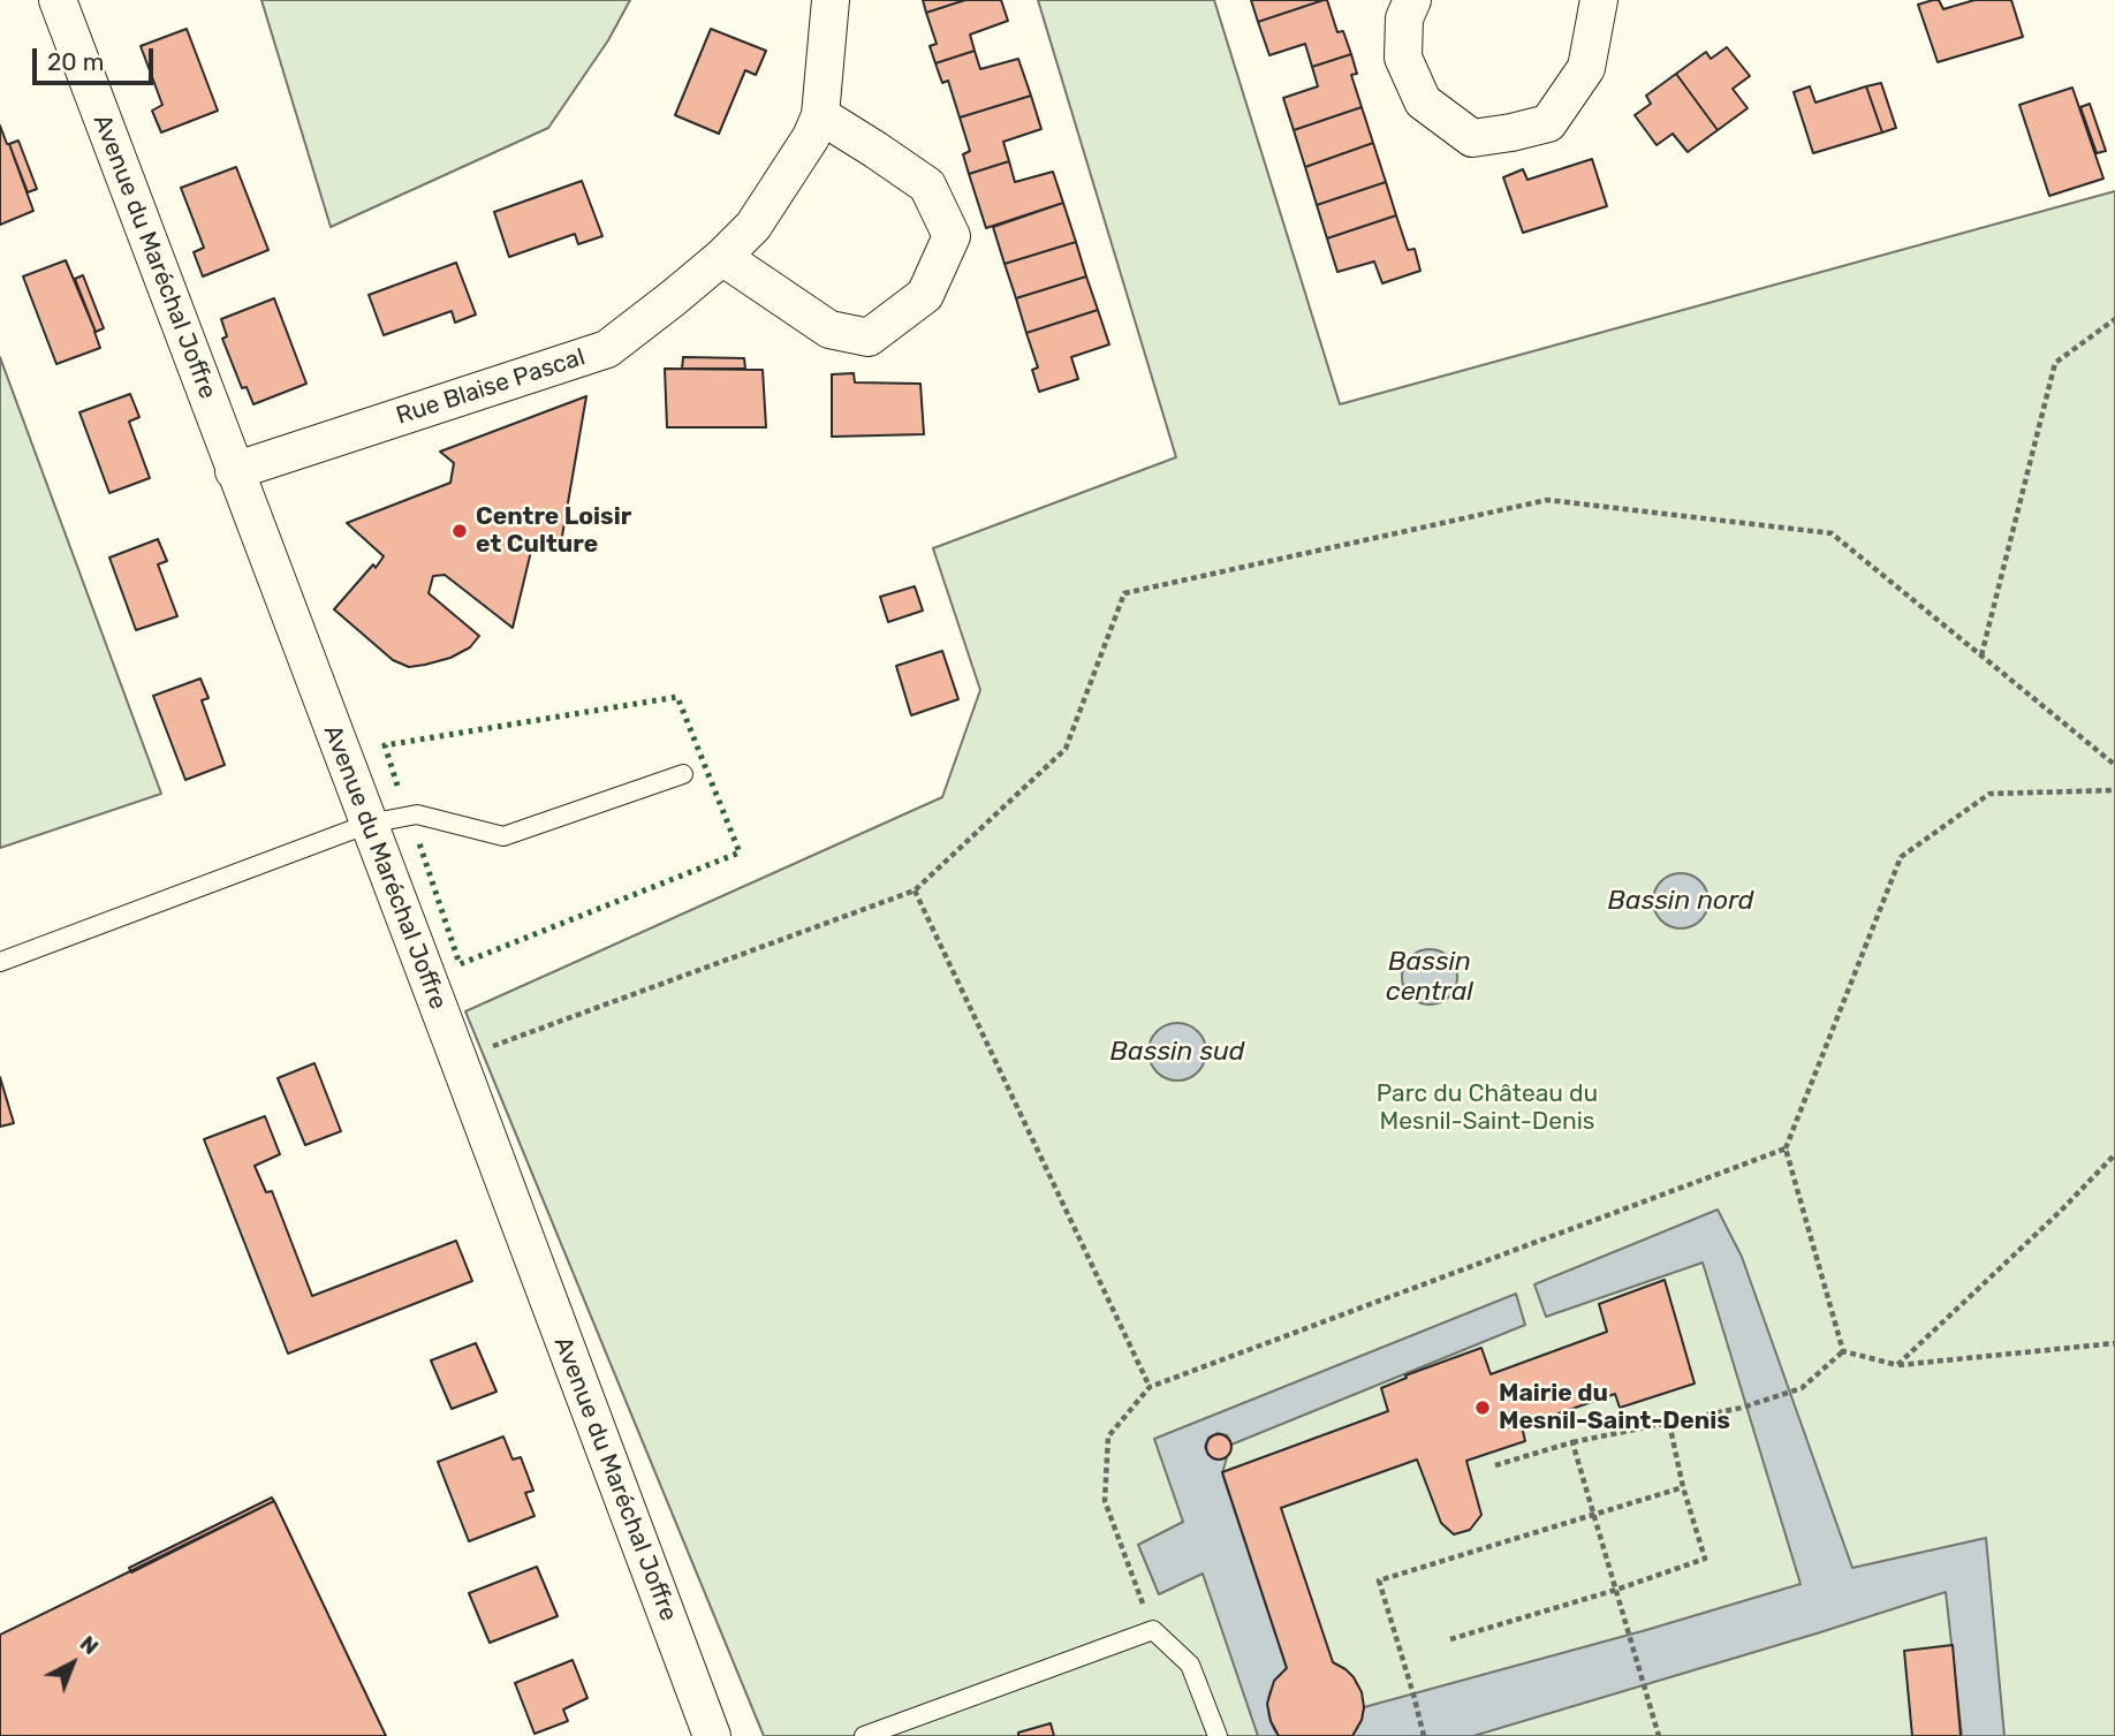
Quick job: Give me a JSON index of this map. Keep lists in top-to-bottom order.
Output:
{
  "streets": {
    "street": ["Avenue du Maréchal Joffre", "Rue Blaise Pascal"]
  },
  "crossings": [
    ["Avenue du Maréchal Joffre", "Rue Blaise Pascal"]
  ],
  "water": ["Bassin nord", "Bassin central", "Bassin sud"],
  "parks": ["Parc du Château du Mesnil-Saint-Denis"],
  "places": ["Centre Loisir et Culture", "Mairie du Mesnil-Saint-Denis"],
  "scale_bar": "20 m",
  "north": "top right"
}
